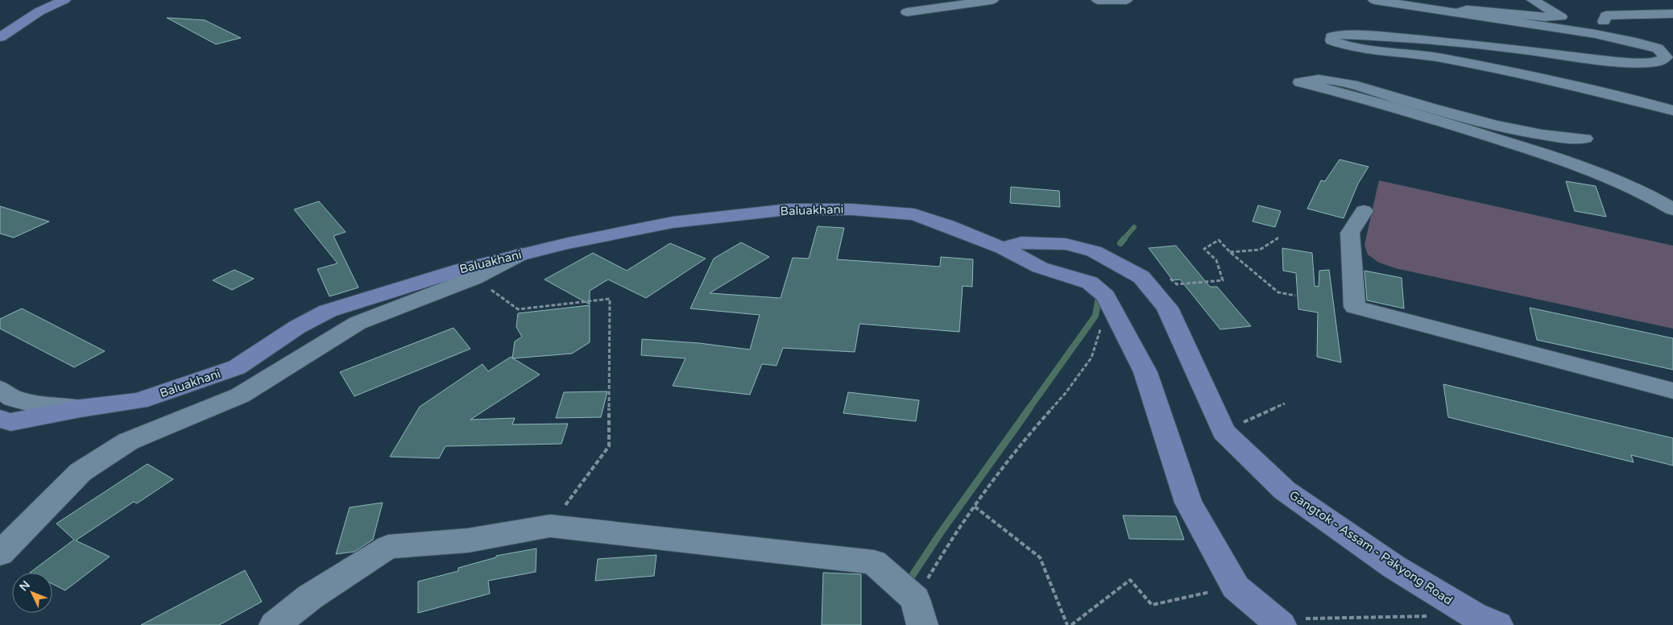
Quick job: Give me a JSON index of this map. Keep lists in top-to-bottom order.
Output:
{
  "streets": {
    "main road": ["Baluakhani", "Gangtok - Assam - Pakyong Road"]
  },
  "crossings": [
    ["Baluakhani", "Gangtok - Assam - Pakyong Road"]
  ],
  "north": "top left"
}
